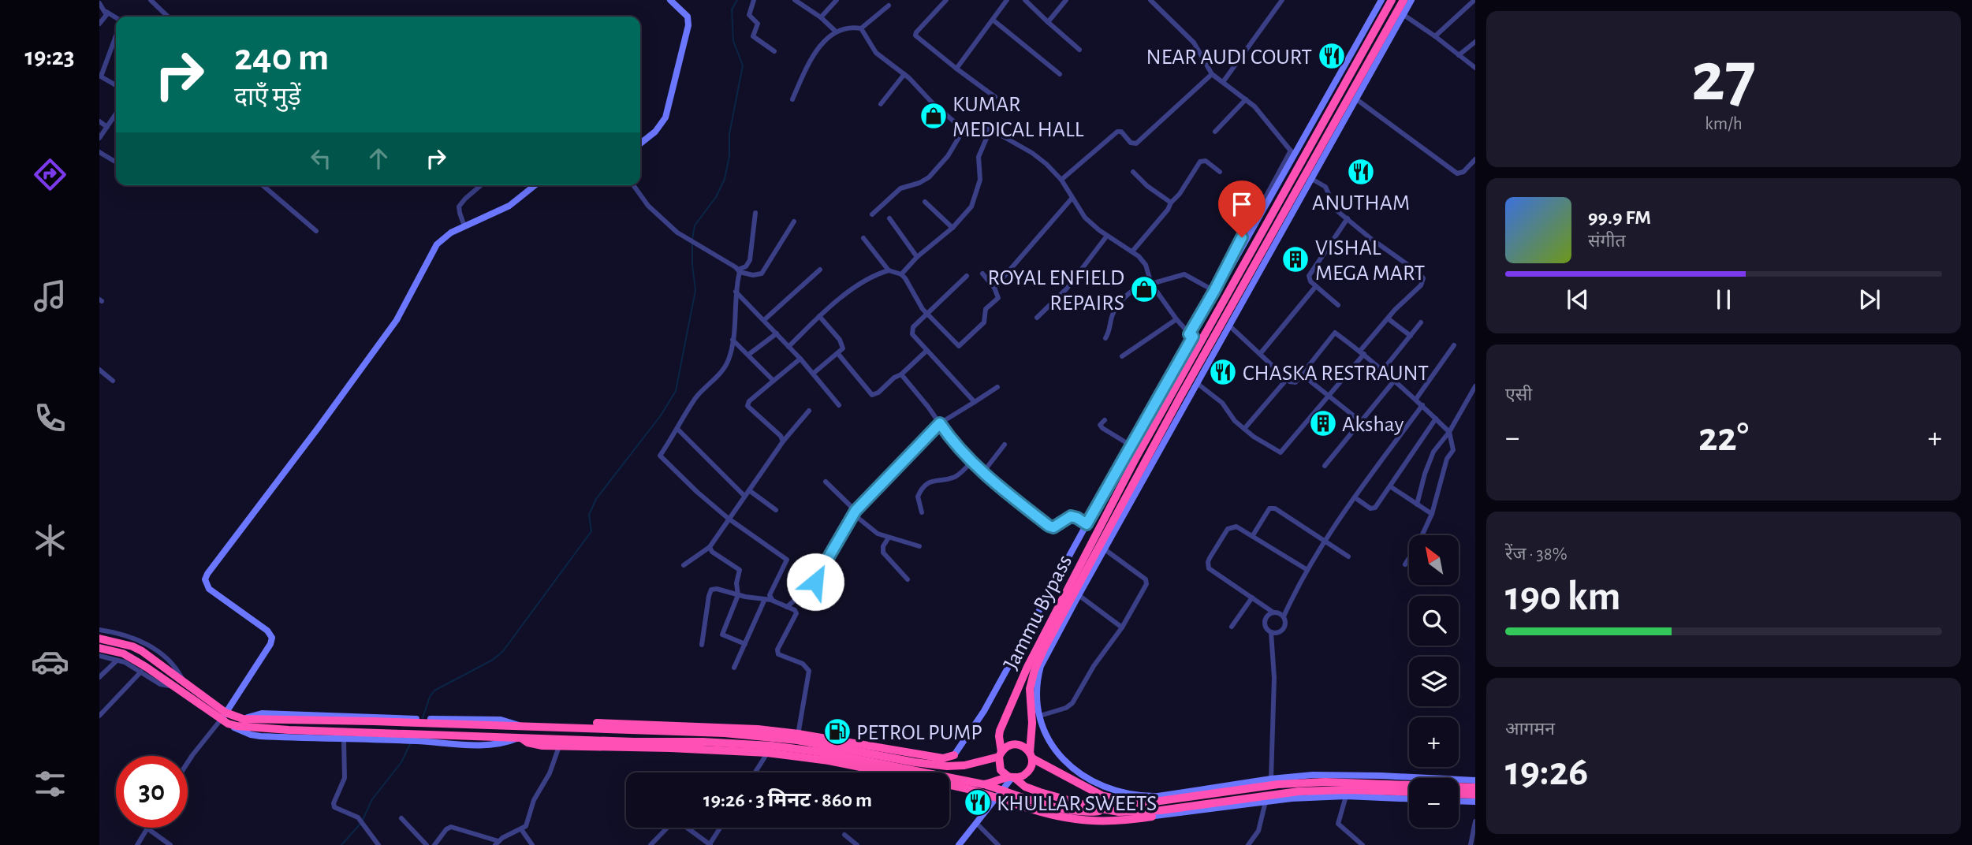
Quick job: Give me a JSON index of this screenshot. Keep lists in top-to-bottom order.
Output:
{
  "streets": {
    "highway": ["Jammu Bypass"]
  },
  "places": {
    "restaurant": [
      "NEAR AUDI COURT",
      "ANUTHAM",
      "CHASKA RESTRAUNT",
      "KHULLAR SWEETS"
    ],
    "shop": ["KUMAR MEDICAL HALL", "ROYAL ENFIELD REPAIRS"],
    "building": ["VISHAL MEGA MART", "Akshay"],
    "fuel station": ["PETROL PUMP"]
  },
  "north": "top left",
  "page": {
    "tabs": "19:23",
    "tile": [
      ["27", "km/h"],
      "एसी",
      ["रेंज · 38%", "190 km"],
      ["आगमन", "19:26"]
    ],
    "turn": ["240 m", "दाएँ मुड़ें"],
    "song": ["99.9 FM", "संगीत"],
    "heat": ["−", "22°", "+"],
    "map_buttons": ["+", "−"],
    "limit": "30",
    "trip": "19:26 · 3 मिनट · 860 m"
  }
}
